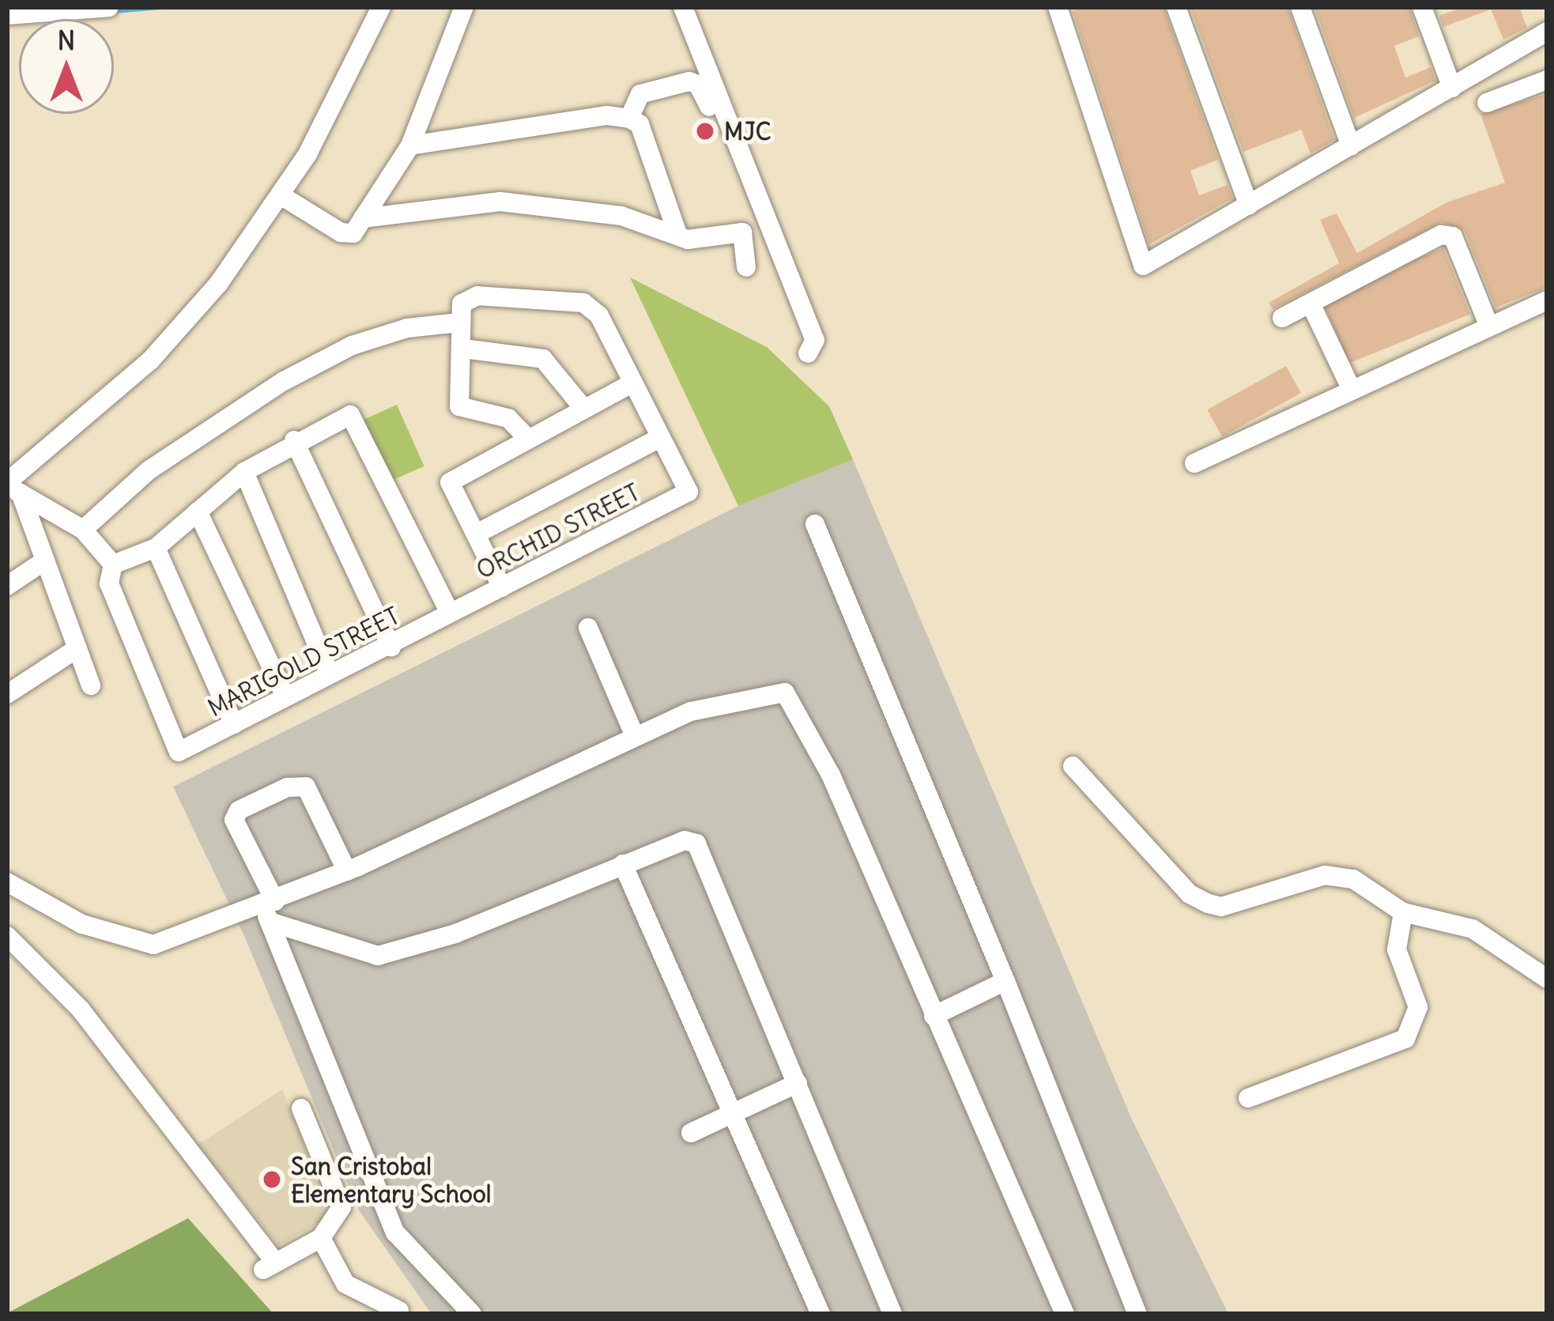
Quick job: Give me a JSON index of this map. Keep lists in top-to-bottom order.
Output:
{
  "streets": {
    "street": ["ORCHID STREET", "MARIGOLD STREET"]
  },
  "crossings": [
    ["ORCHID STREET", "MARIGOLD STREET"]
  ],
  "places": ["MJC", "San Cristobal Elementary School"],
  "north": "top"
}
